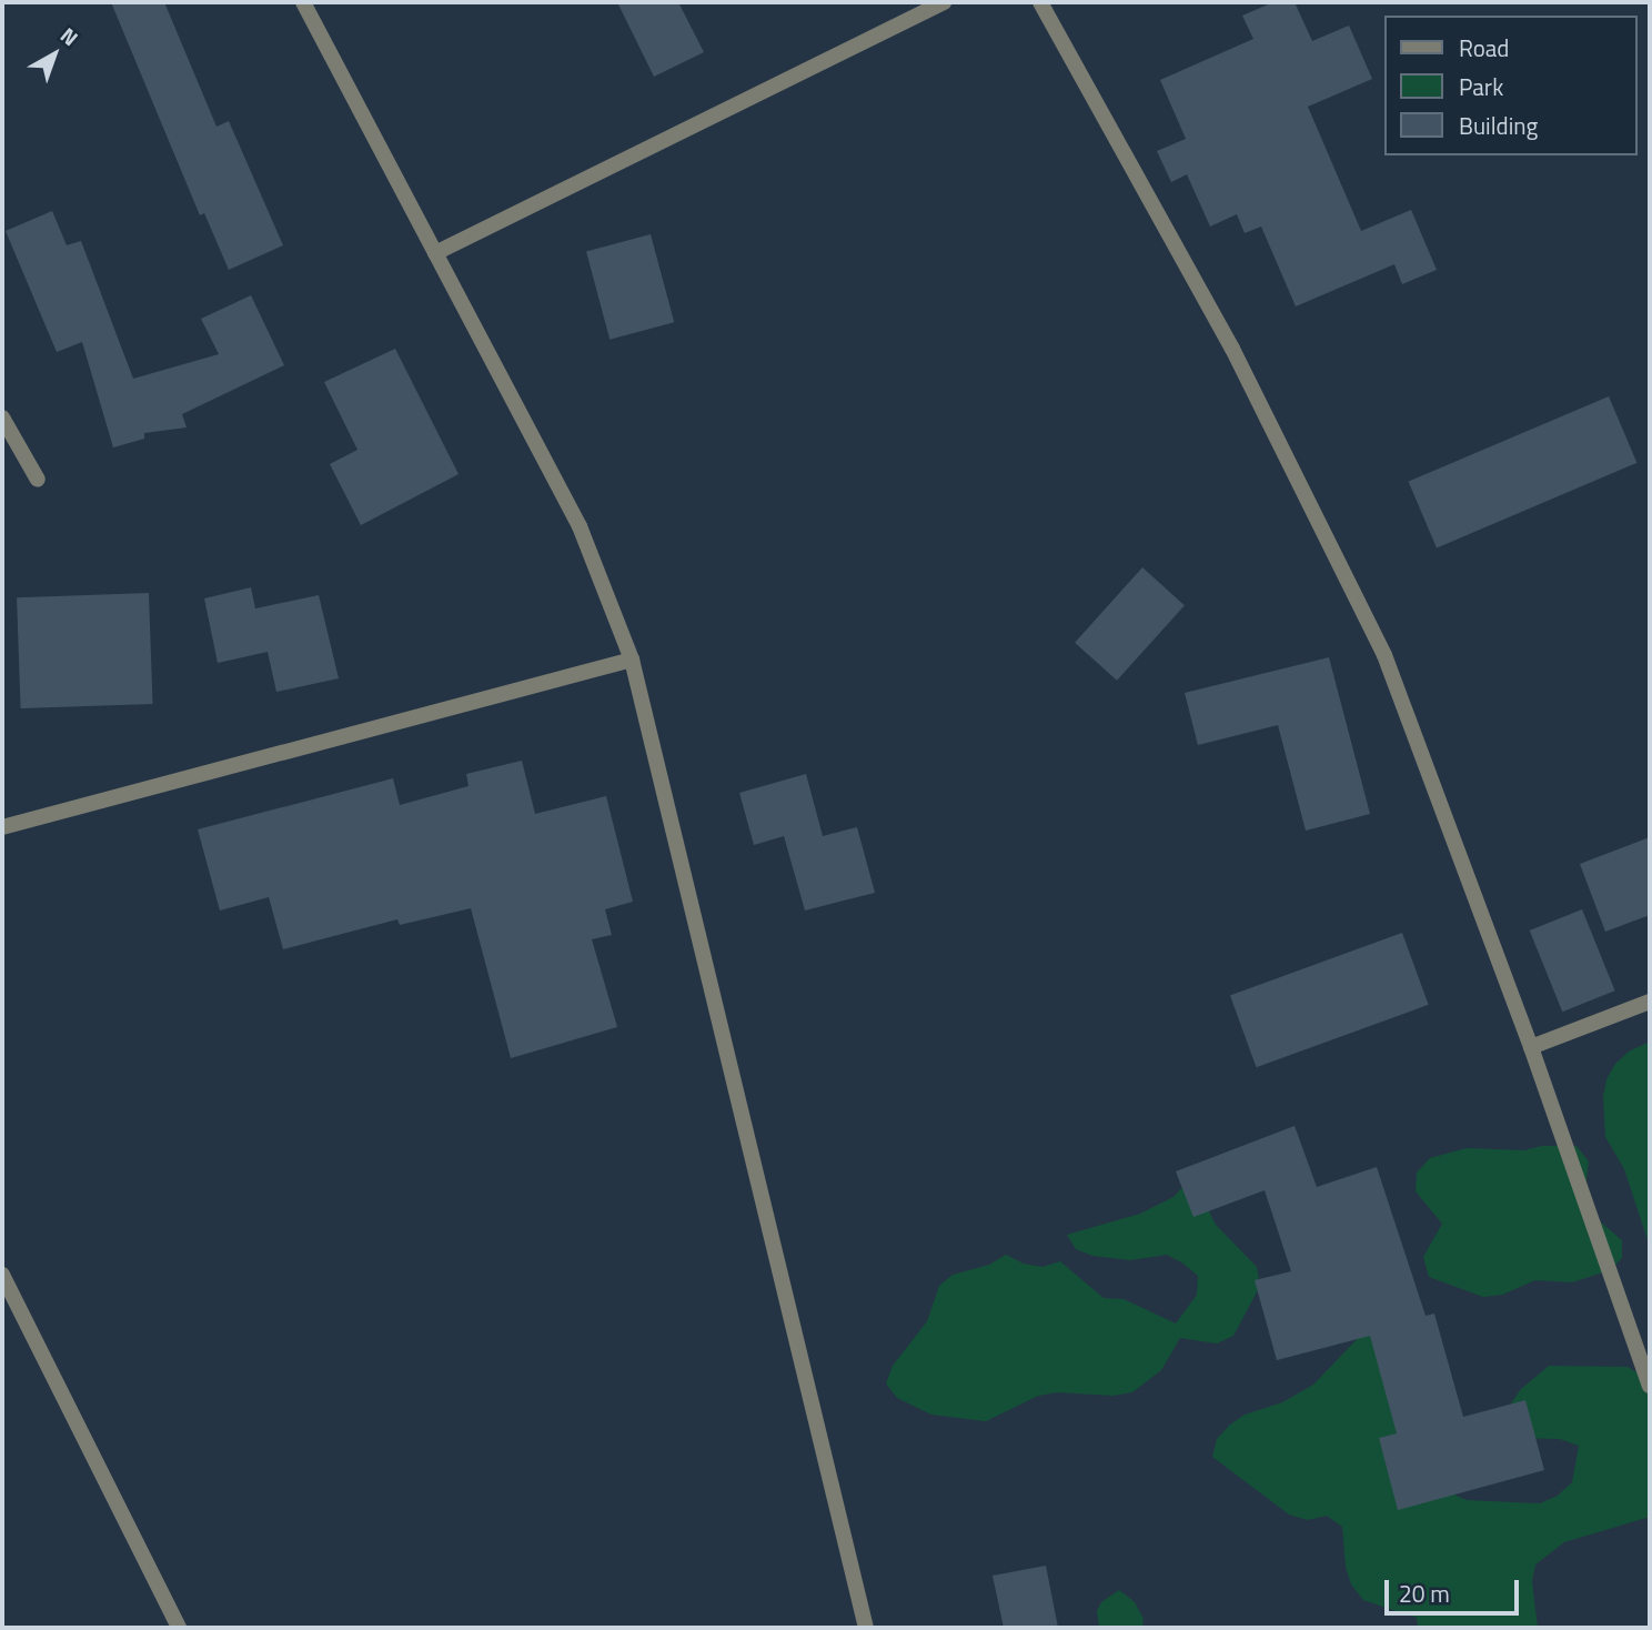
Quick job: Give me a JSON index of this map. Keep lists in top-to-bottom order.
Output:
{
  "legend": ["Road", "Park", "Building"],
  "scale_bar": "20 m",
  "north": "top right"
}
